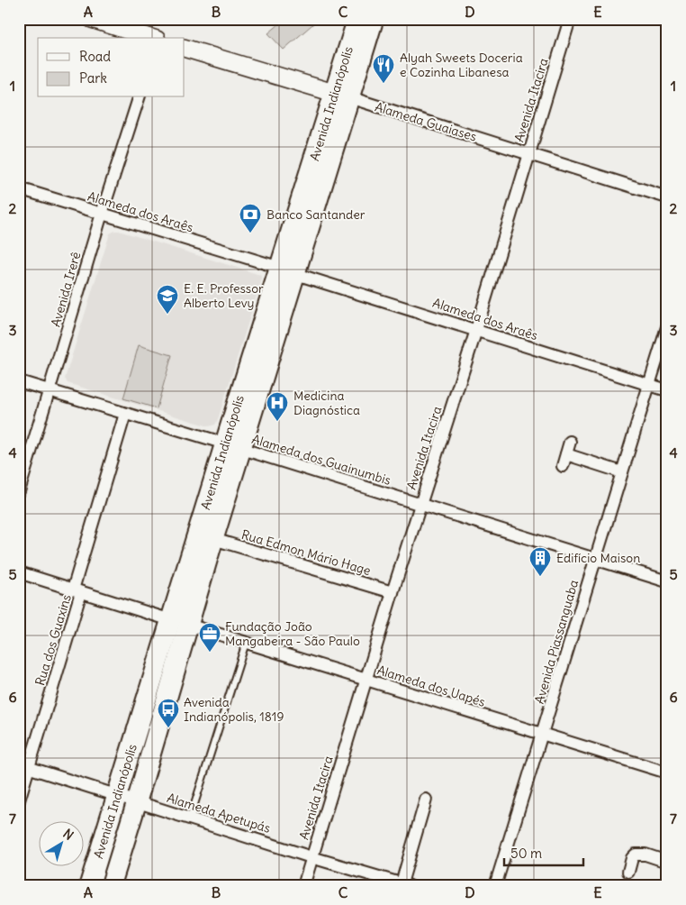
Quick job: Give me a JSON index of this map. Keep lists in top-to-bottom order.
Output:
{
  "streets": {
    "main road": ["Avenida Indianópolis"],
    "street": [
      "Avenida Itacira",
      "Alameda Guaiases",
      "Alameda dos Araês",
      "Avenida Irerê",
      "Alameda dos Guainumbis",
      "Rua Edmon Mário Hage",
      "Rua dos Guaxins",
      "Avenida Piassanguaba",
      "Alameda dos Uapés",
      "Alameda Apetupás"
    ]
  },
  "crossings": [
    ["Avenida Itacira", "Alameda Guaiases"],
    ["Avenida Itacira", "Alameda dos Araês"],
    ["Avenida Itacira", "Alameda dos Guainumbis"],
    ["Avenida Itacira", "Rua Edmon Mário Hage"],
    ["Avenida Itacira", "Alameda dos Uapés"],
    ["Avenida Itacira", "Alameda Apetupás"],
    ["Avenida Indianópolis", "Alameda Guaiases"],
    ["Avenida Indianópolis", "Alameda dos Araês"],
    ["Avenida Indianópolis", "Alameda dos Guainumbis"],
    ["Avenida Indianópolis", "Rua Edmon Mário Hage"],
    ["Avenida Indianópolis", "Alameda dos Uapés"],
    ["Avenida Indianópolis", "Alameda Apetupás"],
    ["Alameda dos Araês", "Avenida Irerê"],
    ["Alameda dos Araês", "Avenida Piassanguaba"],
    ["Avenida Irerê", "Alameda dos Guainumbis"],
    ["Alameda dos Guainumbis", "Rua dos Guaxins"],
    ["Alameda dos Guainumbis", "Avenida Piassanguaba"],
    ["Rua dos Guaxins", "Alameda dos Uapés"],
    ["Rua dos Guaxins", "Alameda Apetupás"],
    ["Avenida Piassanguaba", "Alameda dos Uapés"]
  ],
  "places": {
    "restaurant": ["Alyah Sweets Doceria e Cozinha Libanesa"],
    "bank": ["Banco Santander"],
    "school or university": ["E. E. Professor Alberto Levy"],
    "hospital": ["Medicina Diagnóstica"],
    "building": ["Edifício Maison"],
    "office": ["Fundação João Mangabeira - São Paulo"],
    "bus stop": ["Avenida Indianópolis, 1819"]
  },
  "legend": ["Road", "Park"],
  "scale_bar": "50 m",
  "north": "top right",
  "grid": {
    "columns": [
      "A",
      "B",
      "C",
      "D",
      "E"
    ],
    "rows": [
      "1",
      "2",
      "3",
      "4",
      "5",
      "6",
      "7"
    ]
  }
}
